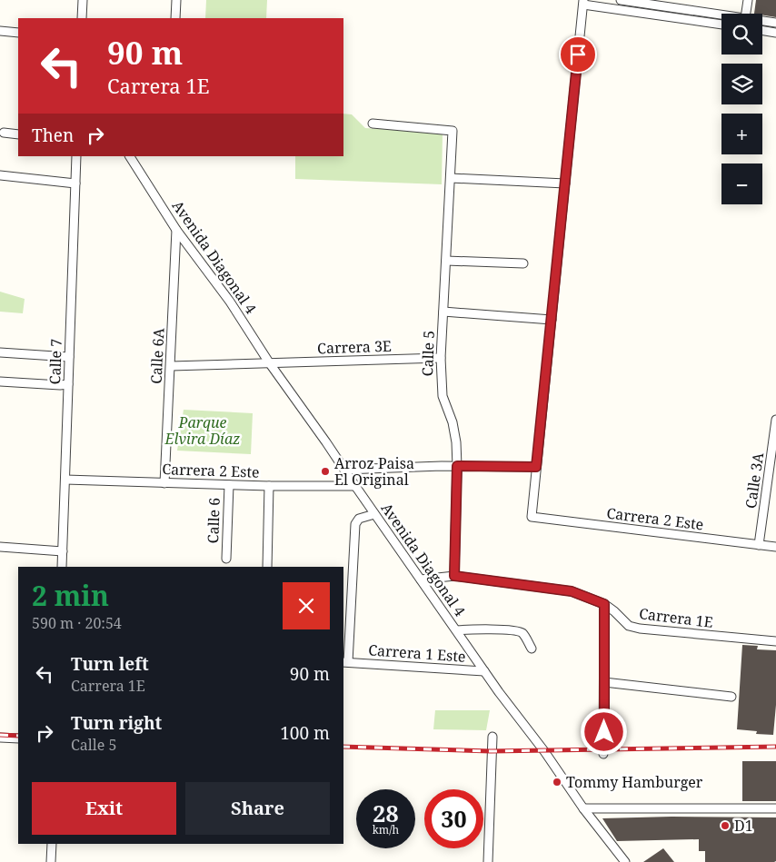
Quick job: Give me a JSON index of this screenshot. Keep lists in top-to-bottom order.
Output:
{
  "streets": {
    "street": [
      "Avenida Diagonal 4",
      "Carrera 3E",
      "Calle 5",
      "Calle 6A",
      "Calle 7",
      "Carrera 2 Este",
      "Calle 3A",
      "Calle 6",
      "Carrera 1E",
      "Carrera 1 Este"
    ]
  },
  "crossings": [
    ["Avenida Diagonal 4", "Carrera 3E"],
    ["Avenida Diagonal 4", "Calle 6A"],
    ["Avenida Diagonal 4", "Carrera 2 Este"],
    ["Avenida Diagonal 4", "Carrera 1E"],
    ["Avenida Diagonal 4", "Carrera 1 Este"],
    ["Carrera 3E", "Calle 5"],
    ["Carrera 3E", "Calle 6A"],
    ["Calle 5", "Carrera 1E"],
    ["Calle 6A", "Carrera 2 Este"],
    ["Calle 7", "Carrera 2 Este"],
    ["Carrera 2 Este", "Calle 3A"],
    ["Carrera 2 Este", "Calle 6"]
  ],
  "parks": ["Parque Elvira Díaz"],
  "places": ["Arroz Paisa El Original", "Tommy Hamburger", "D1"],
  "page": {
    "map_buttons": ["+", "−"],
    "turn": ["90 m", "Carrera 1E"],
    "then": "Then",
    "heading": ["2 min", "590 m · 20:54"],
    "list": [
      {
        "name": "Turn left",
        "note": "Carrera 1E",
        "value": "90 m"
      },
      {
        "name": "Turn right",
        "note": "Calle 5",
        "value": "100 m"
      }
    ],
    "buttons": ["Exit", "Share"],
    "speed": "28 km/h",
    "limit": "30"
  }
}
